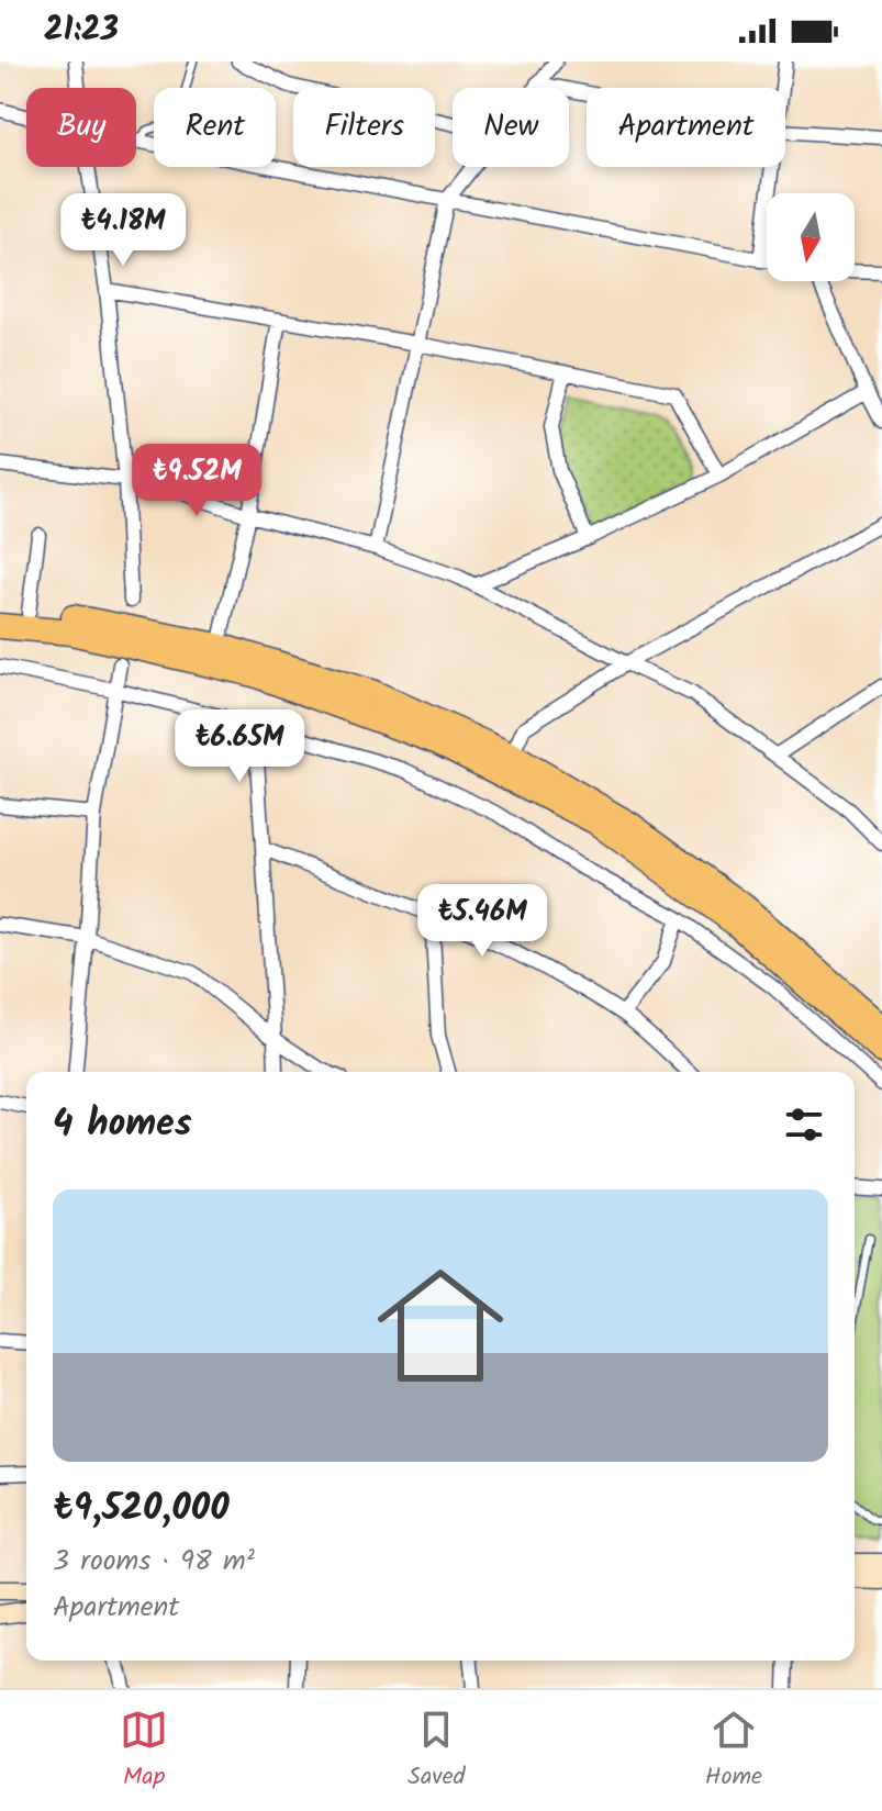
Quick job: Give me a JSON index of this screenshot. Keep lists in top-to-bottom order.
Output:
{
  "north": "bottom",
  "page": {
    "status": "21:23",
    "chip": [
      "Buy",
      "Rent",
      "Filters",
      "New",
      "Apartment"
    ],
    "price": [
      "₺4.18M",
      "₺9.52M",
      "₺6.65M",
      "₺5.46M"
    ],
    "heading": "4 homes",
    "list": [
      {
        "name": "₺9,520,000",
        "note": "3 rooms · 98 m² · Apartment"
      }
    ],
    "tabs": ["Map", "Saved", "Home"]
  }
}
